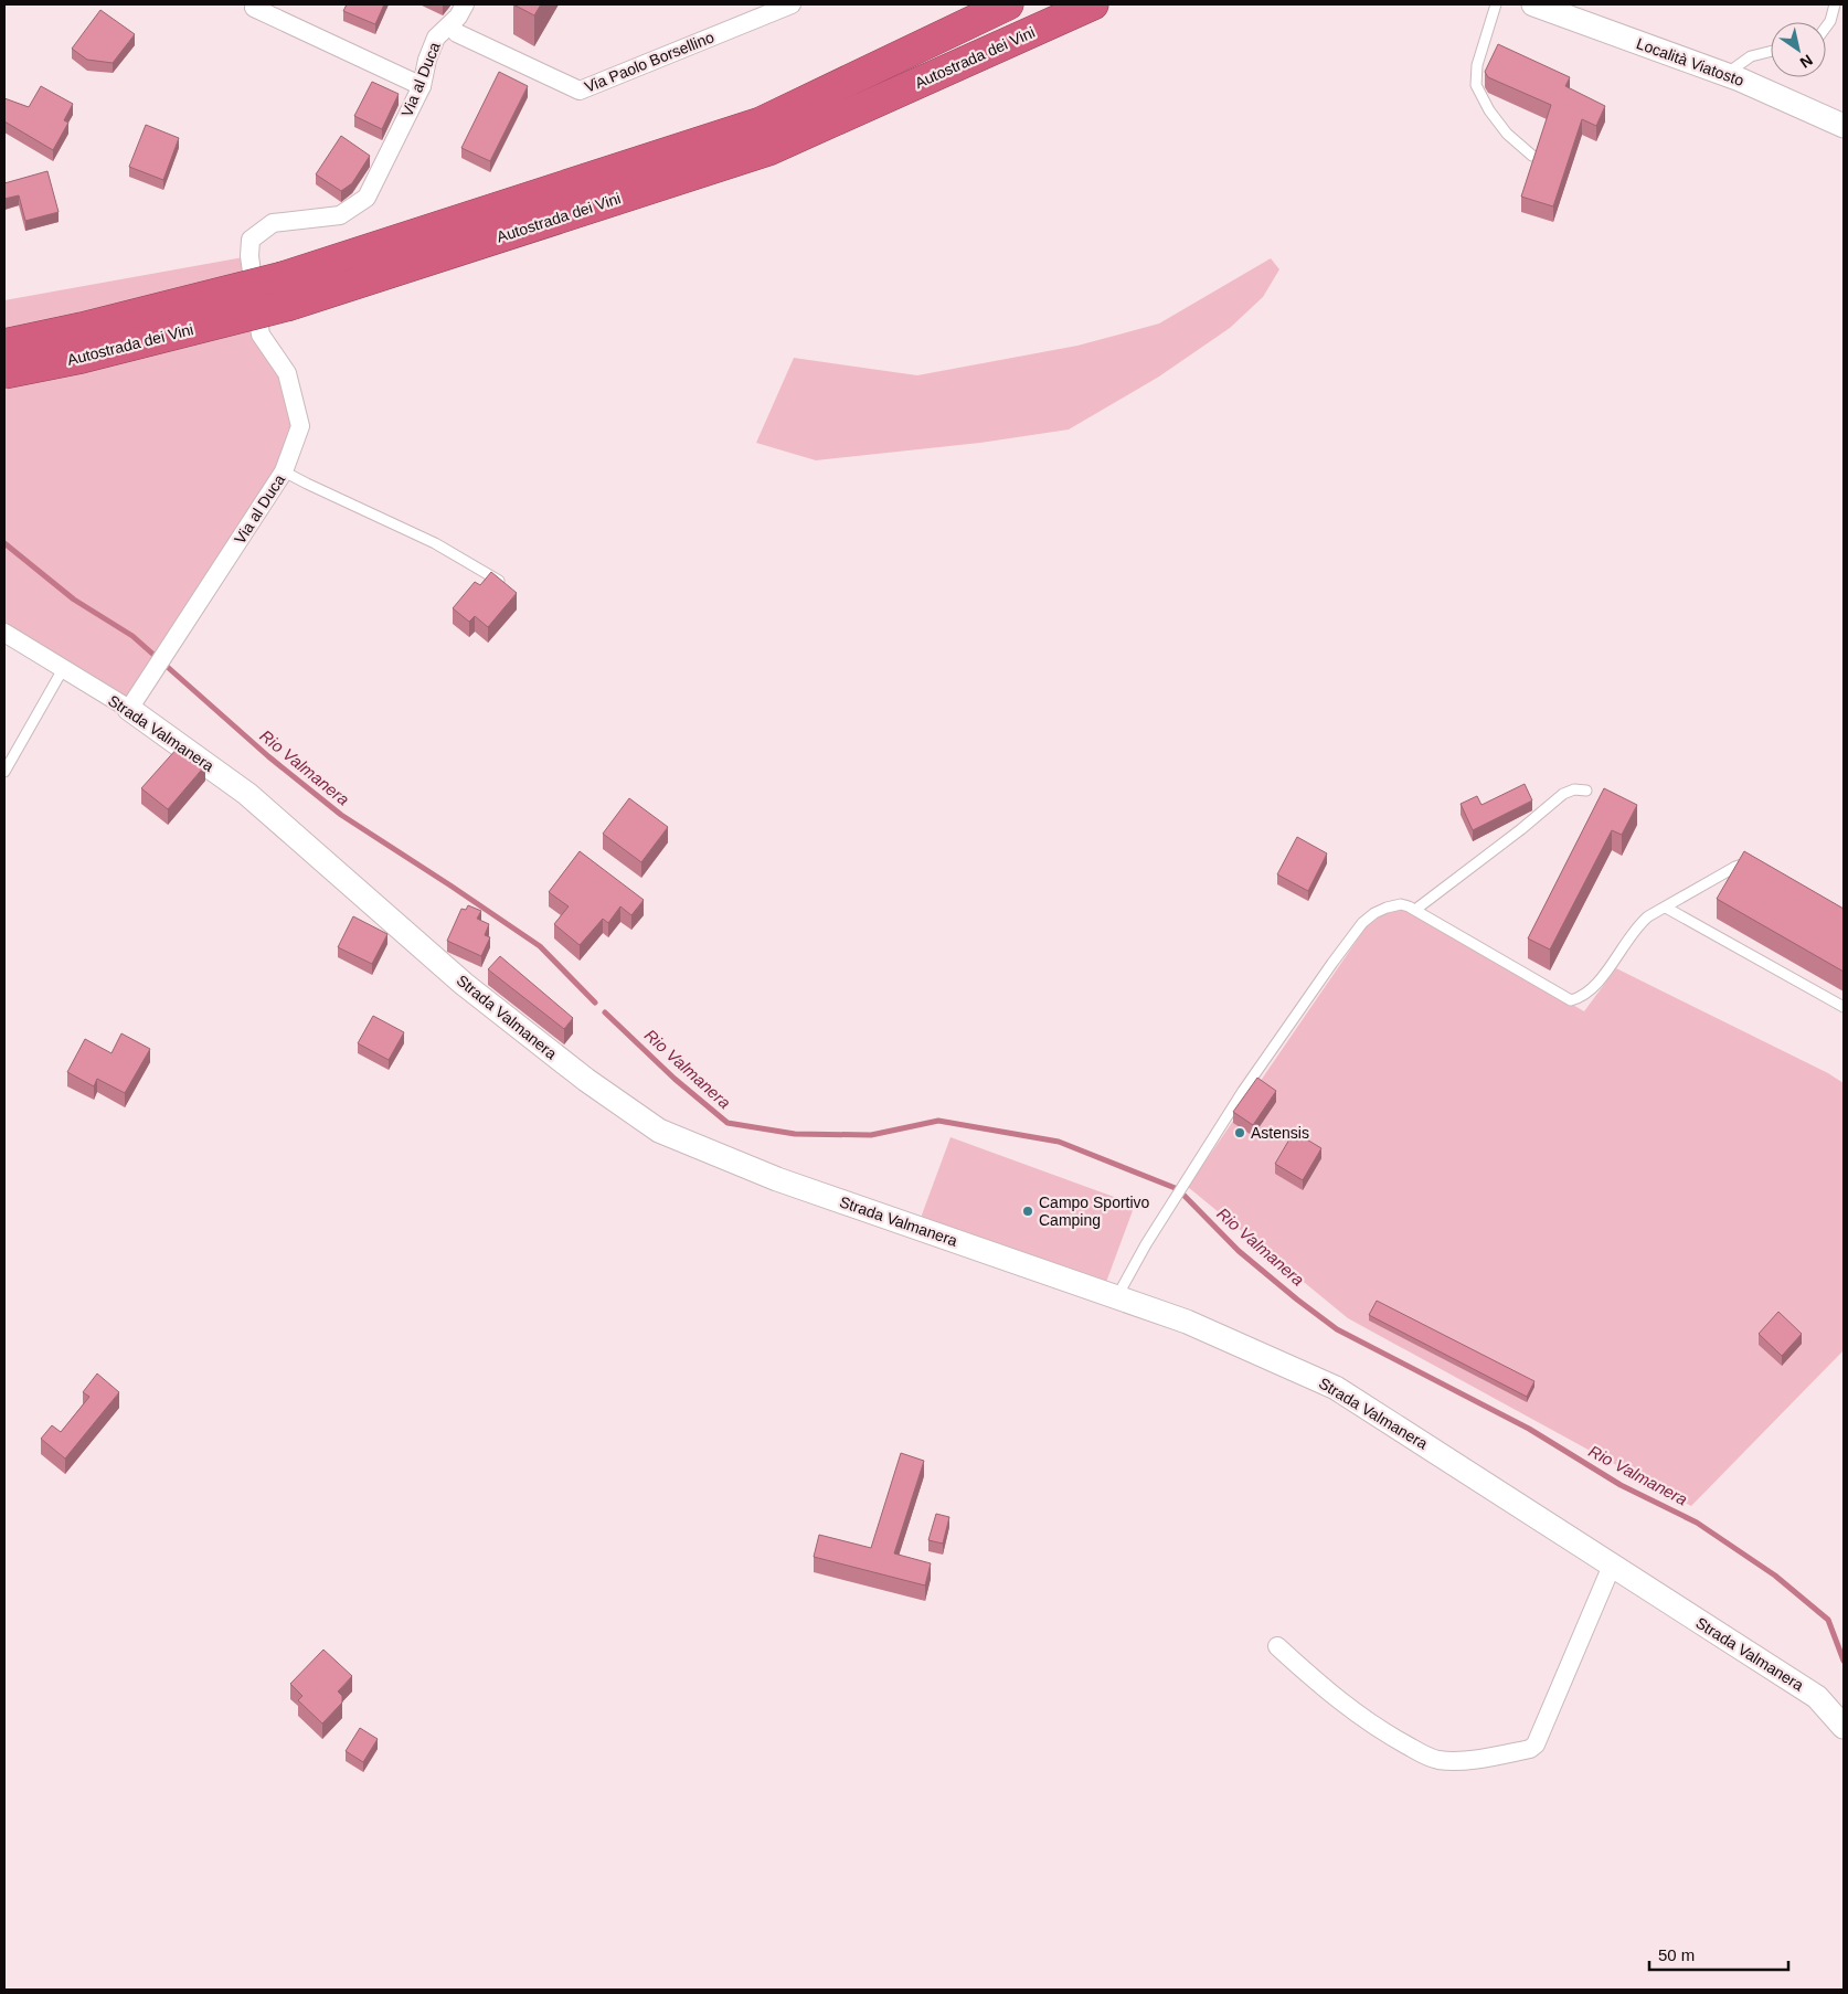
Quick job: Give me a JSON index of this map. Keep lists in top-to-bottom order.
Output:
{
  "streets": {
    "highway": ["Autostrada dei Vini"],
    "street": [
      "Via Paolo Borsellino",
      "Località Viatosto",
      "Via al Duca",
      "Strada Valmanera"
    ]
  },
  "crossings": [
    ["Via Paolo Borsellino", "Via al Duca"],
    ["Via al Duca", "Strada Valmanera"]
  ],
  "water": ["Rio Valmanera"],
  "places": ["Astensis", "Campo Sportivo Camping"],
  "scale_bar": "50 m",
  "north": "bottom right"
}
